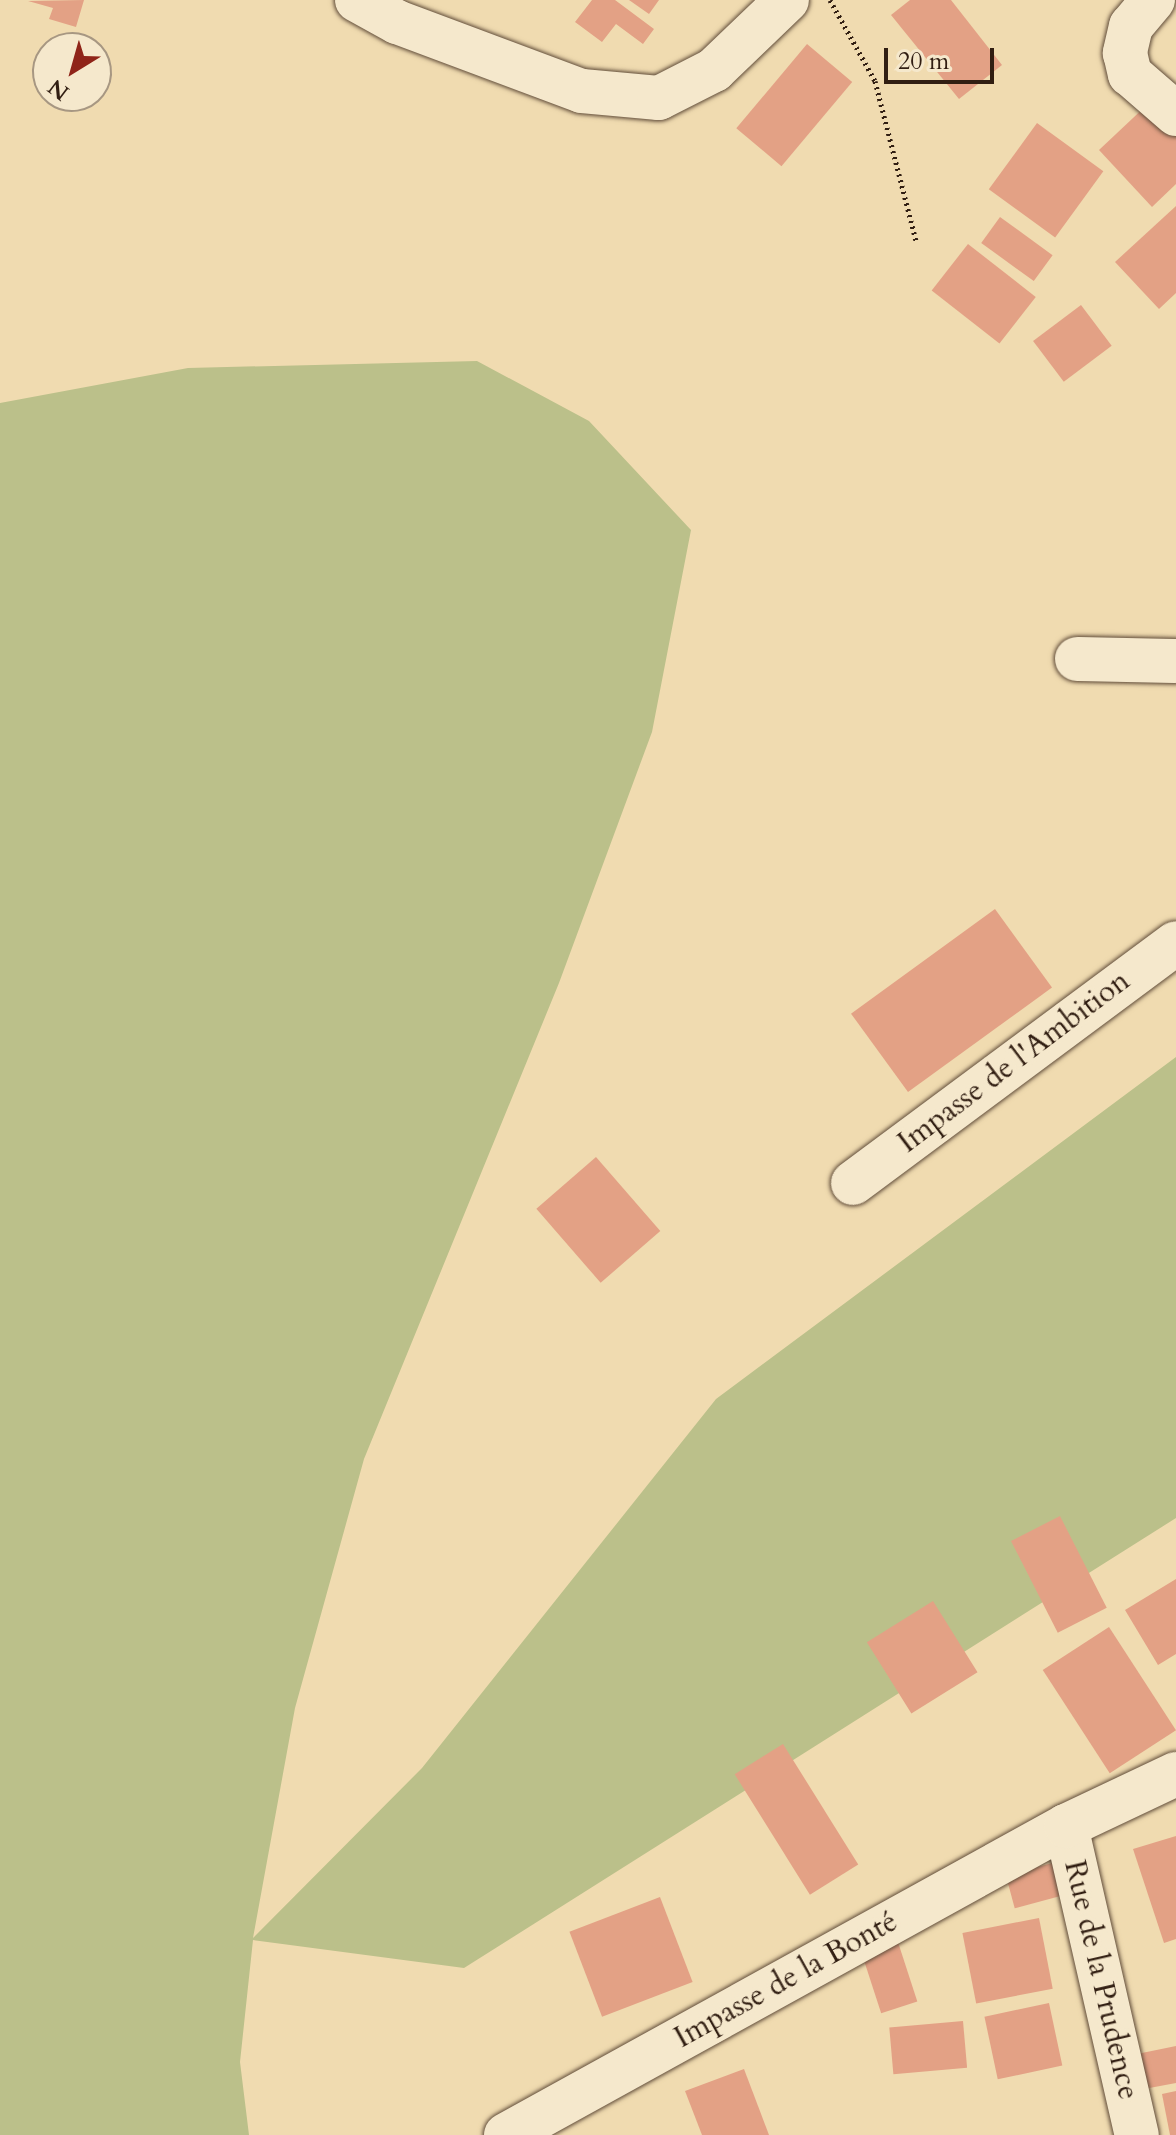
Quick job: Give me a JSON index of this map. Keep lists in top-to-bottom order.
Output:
{
  "streets": {
    "street": ["Impasse de l'Ambition", "Impasse de la Bonté", "Rue de la Prudence"]
  },
  "crossings": [
    ["Impasse de la Bonté", "Rue de la Prudence"]
  ],
  "scale_bar": "20 m",
  "north": "bottom left"
}
